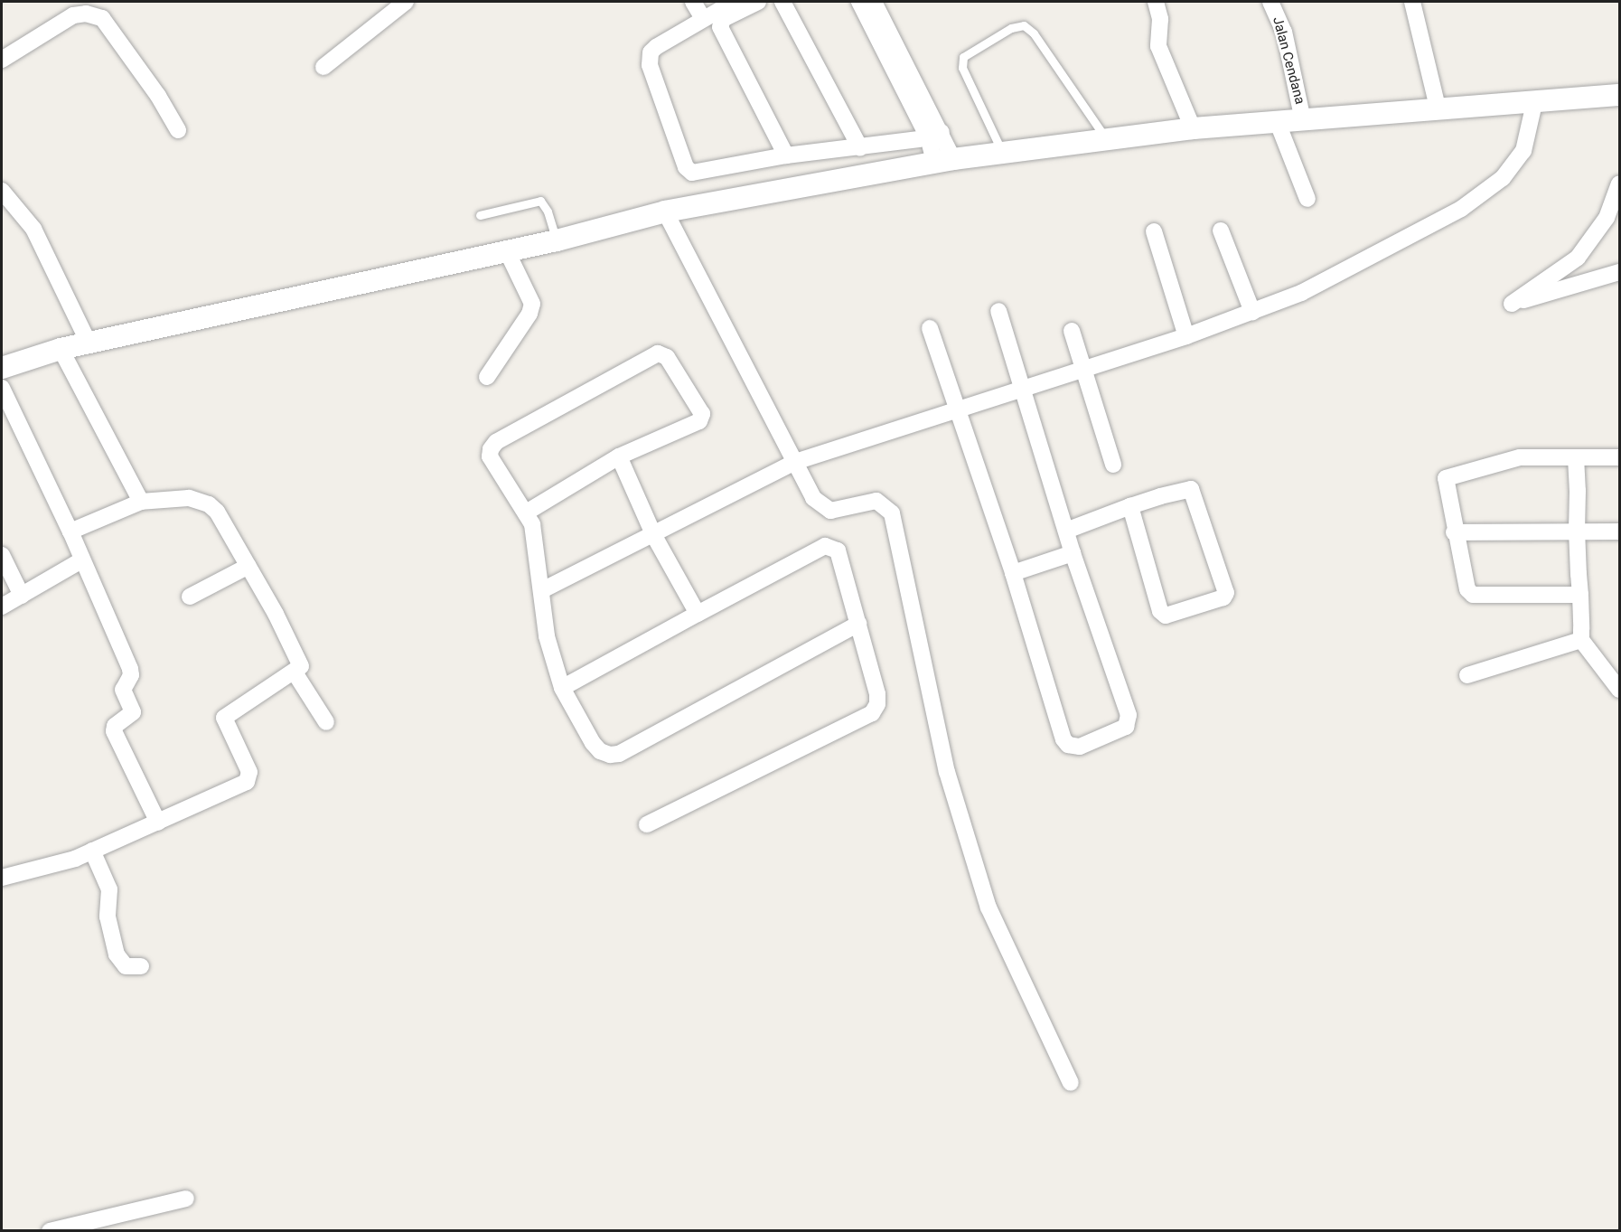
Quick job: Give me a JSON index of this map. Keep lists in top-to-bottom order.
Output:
{
  "streets": {
    "street": ["Jalan Cendana"]
  }
}
